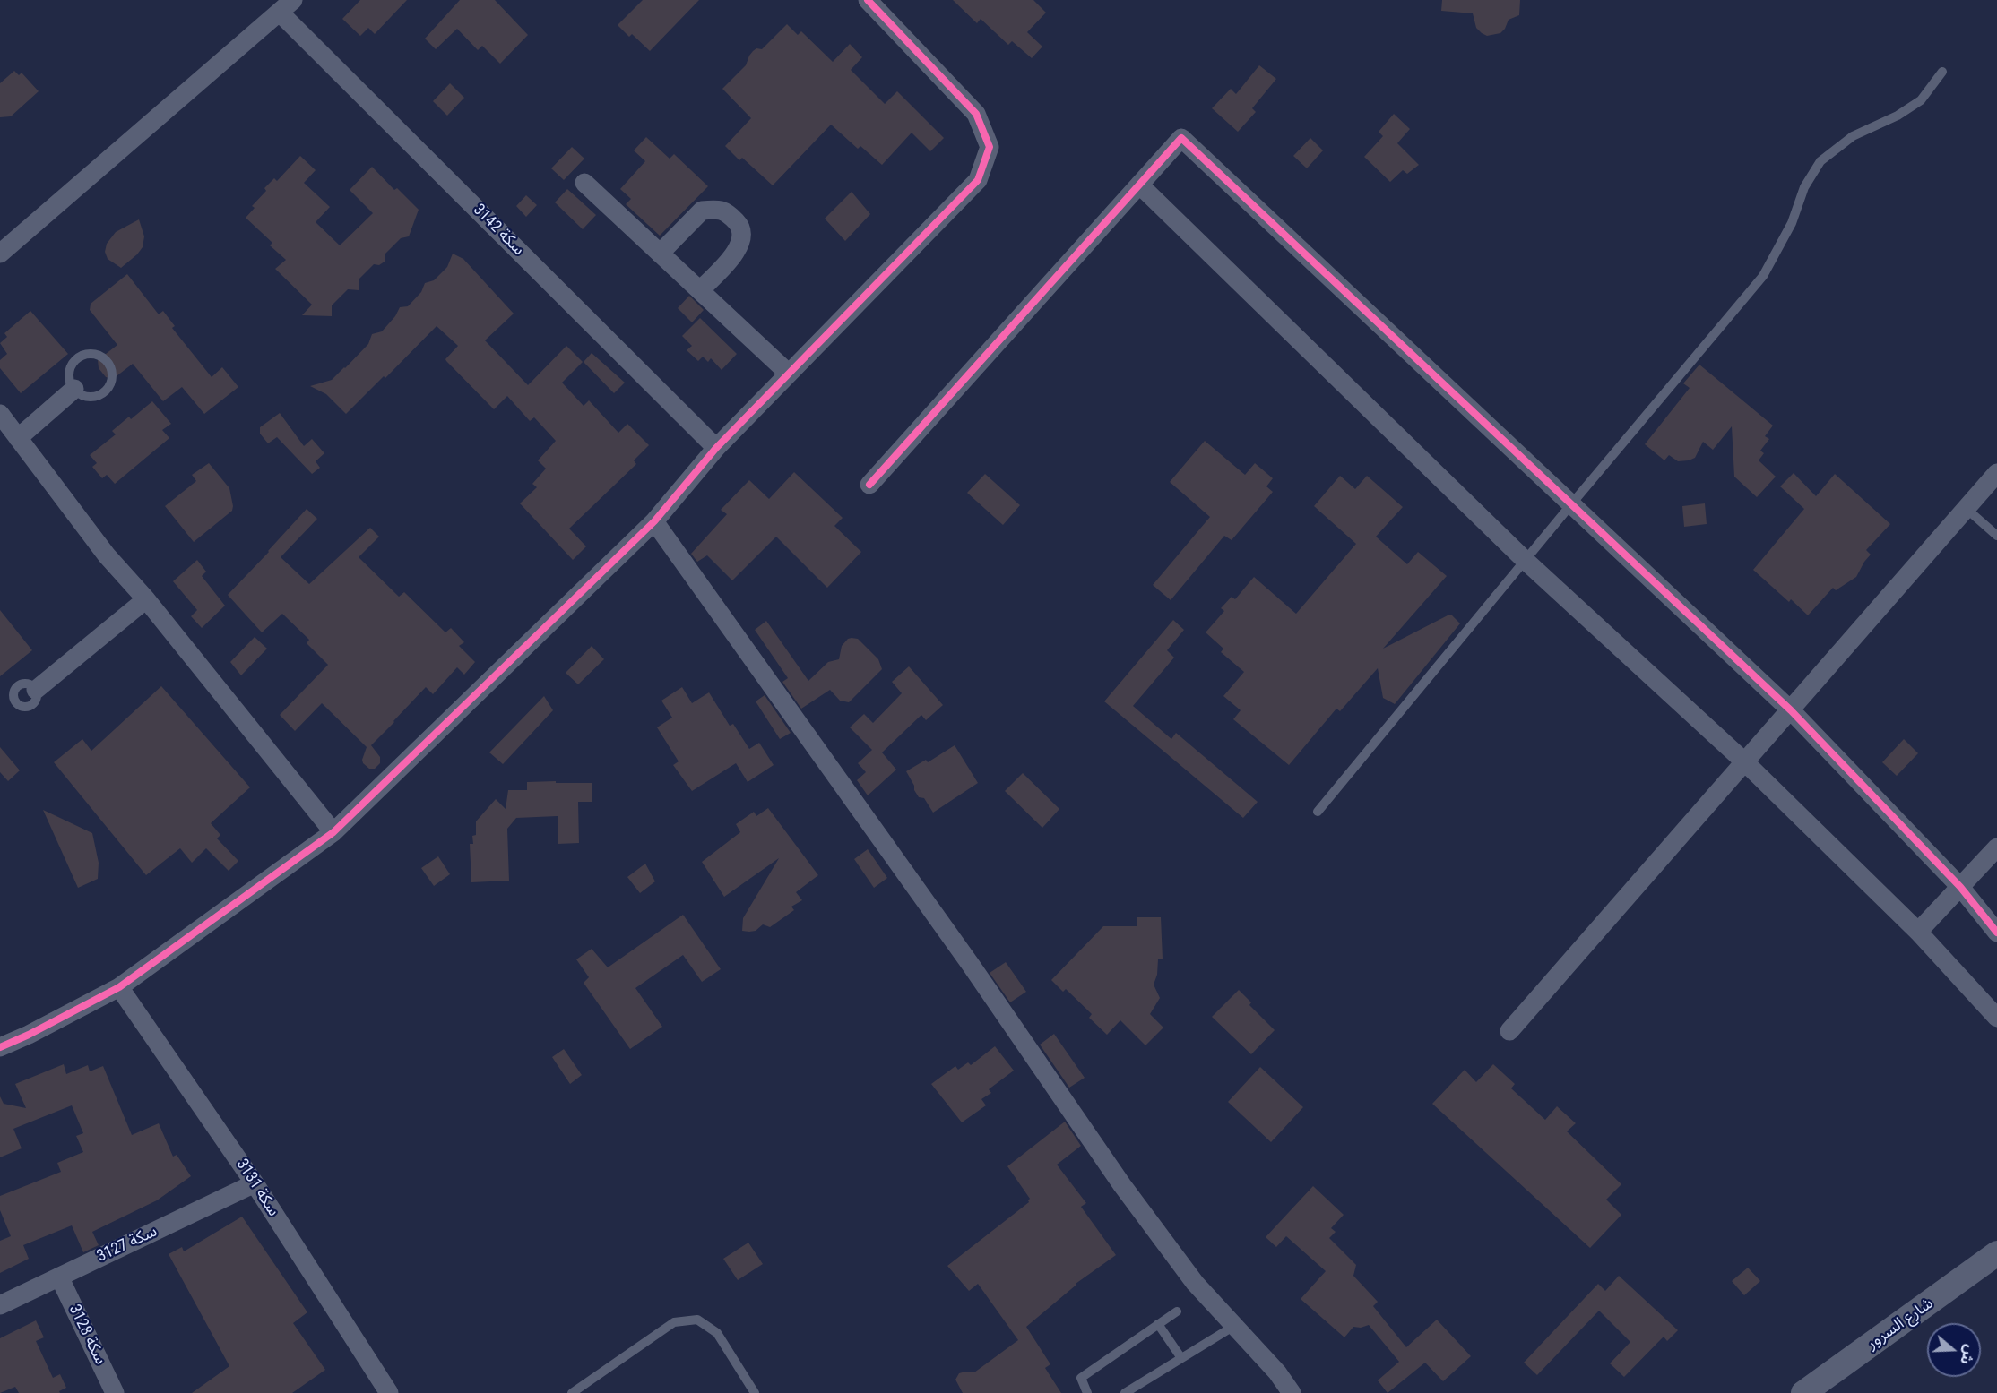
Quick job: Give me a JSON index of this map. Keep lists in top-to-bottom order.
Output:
{
  "streets": {
    "street": [
      "سكة 3142",
      "سكة 3131",
      "سكة 3127",
      "شارع السرور",
      "سكة 3128"
    ]
  },
  "crossings": [
    ["سكة 3131", "سكة 3127"],
    ["سكة 3127", "سكة 3128"]
  ],
  "north": "right"
}
